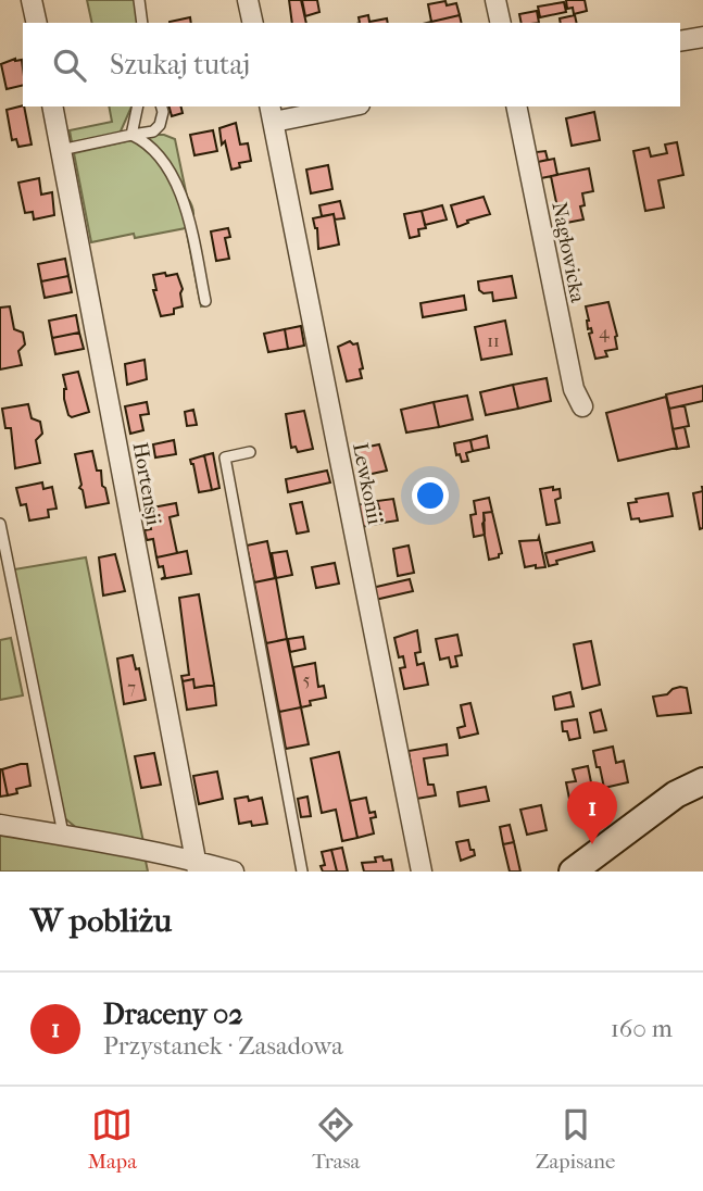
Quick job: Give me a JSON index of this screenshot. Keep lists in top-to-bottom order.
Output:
{
  "streets": {
    "street": ["Nagłowicka", "Hortensji", "Lewkonii"]
  },
  "house_numbers": [
    "4",
    "11",
    "5",
    "7"
  ],
  "page": {
    "search": "Szukaj tutaj",
    "pins": "1",
    "heading": "W pobliżu",
    "list": [
      {
        "mark": "1",
        "name": "Draceny 02",
        "note": "Przystanek · Zasadowa",
        "value": "160 m"
      }
    ],
    "nav": ["Mapa", "Trasa", "Zapisane"]
  }
}
